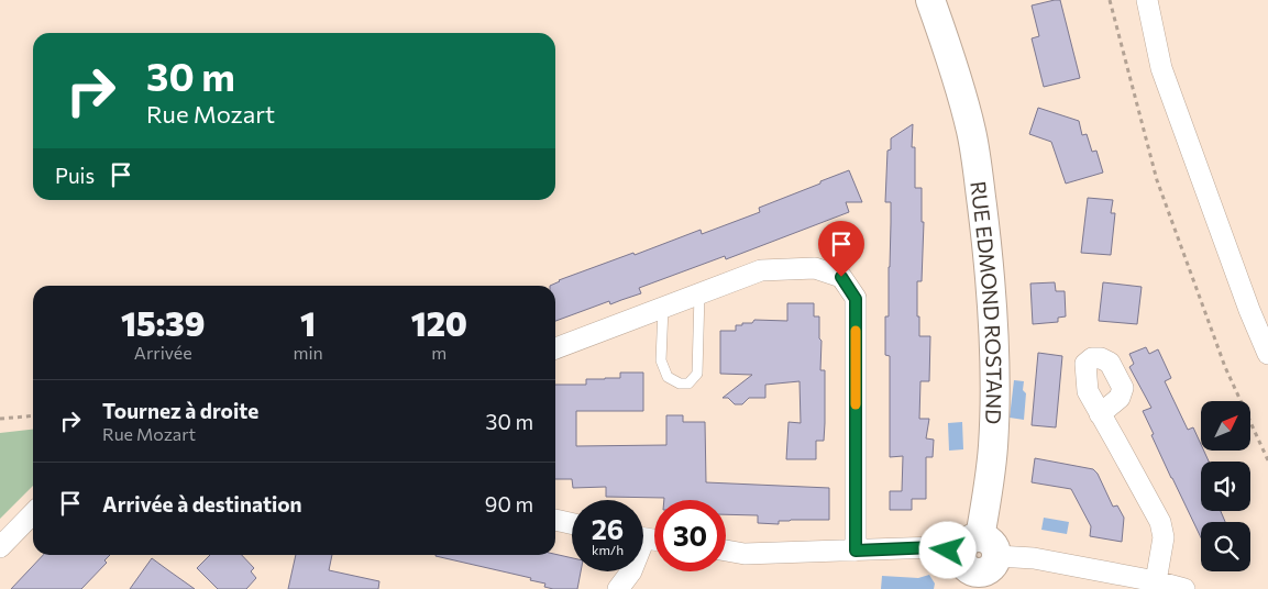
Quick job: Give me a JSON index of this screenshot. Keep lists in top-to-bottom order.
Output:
{
  "streets": {
    "street": ["RUE EDMOND ROSTAND"]
  },
  "north": "top right",
  "page": {
    "turn": ["30 m", "Rue Mozart"],
    "then": "Puis",
    "eta": [
      "15:39",
      "Arrivée",
      "1",
      "min",
      "120",
      "m"
    ],
    "list": [
      {
        "name": "Tournez à droite",
        "note": "Rue Mozart",
        "value": "30 m"
      },
      {
        "name": "Arrivée à destination",
        "value": "90 m"
      }
    ],
    "speed": "26 km/h",
    "limit": "30"
  }
}
